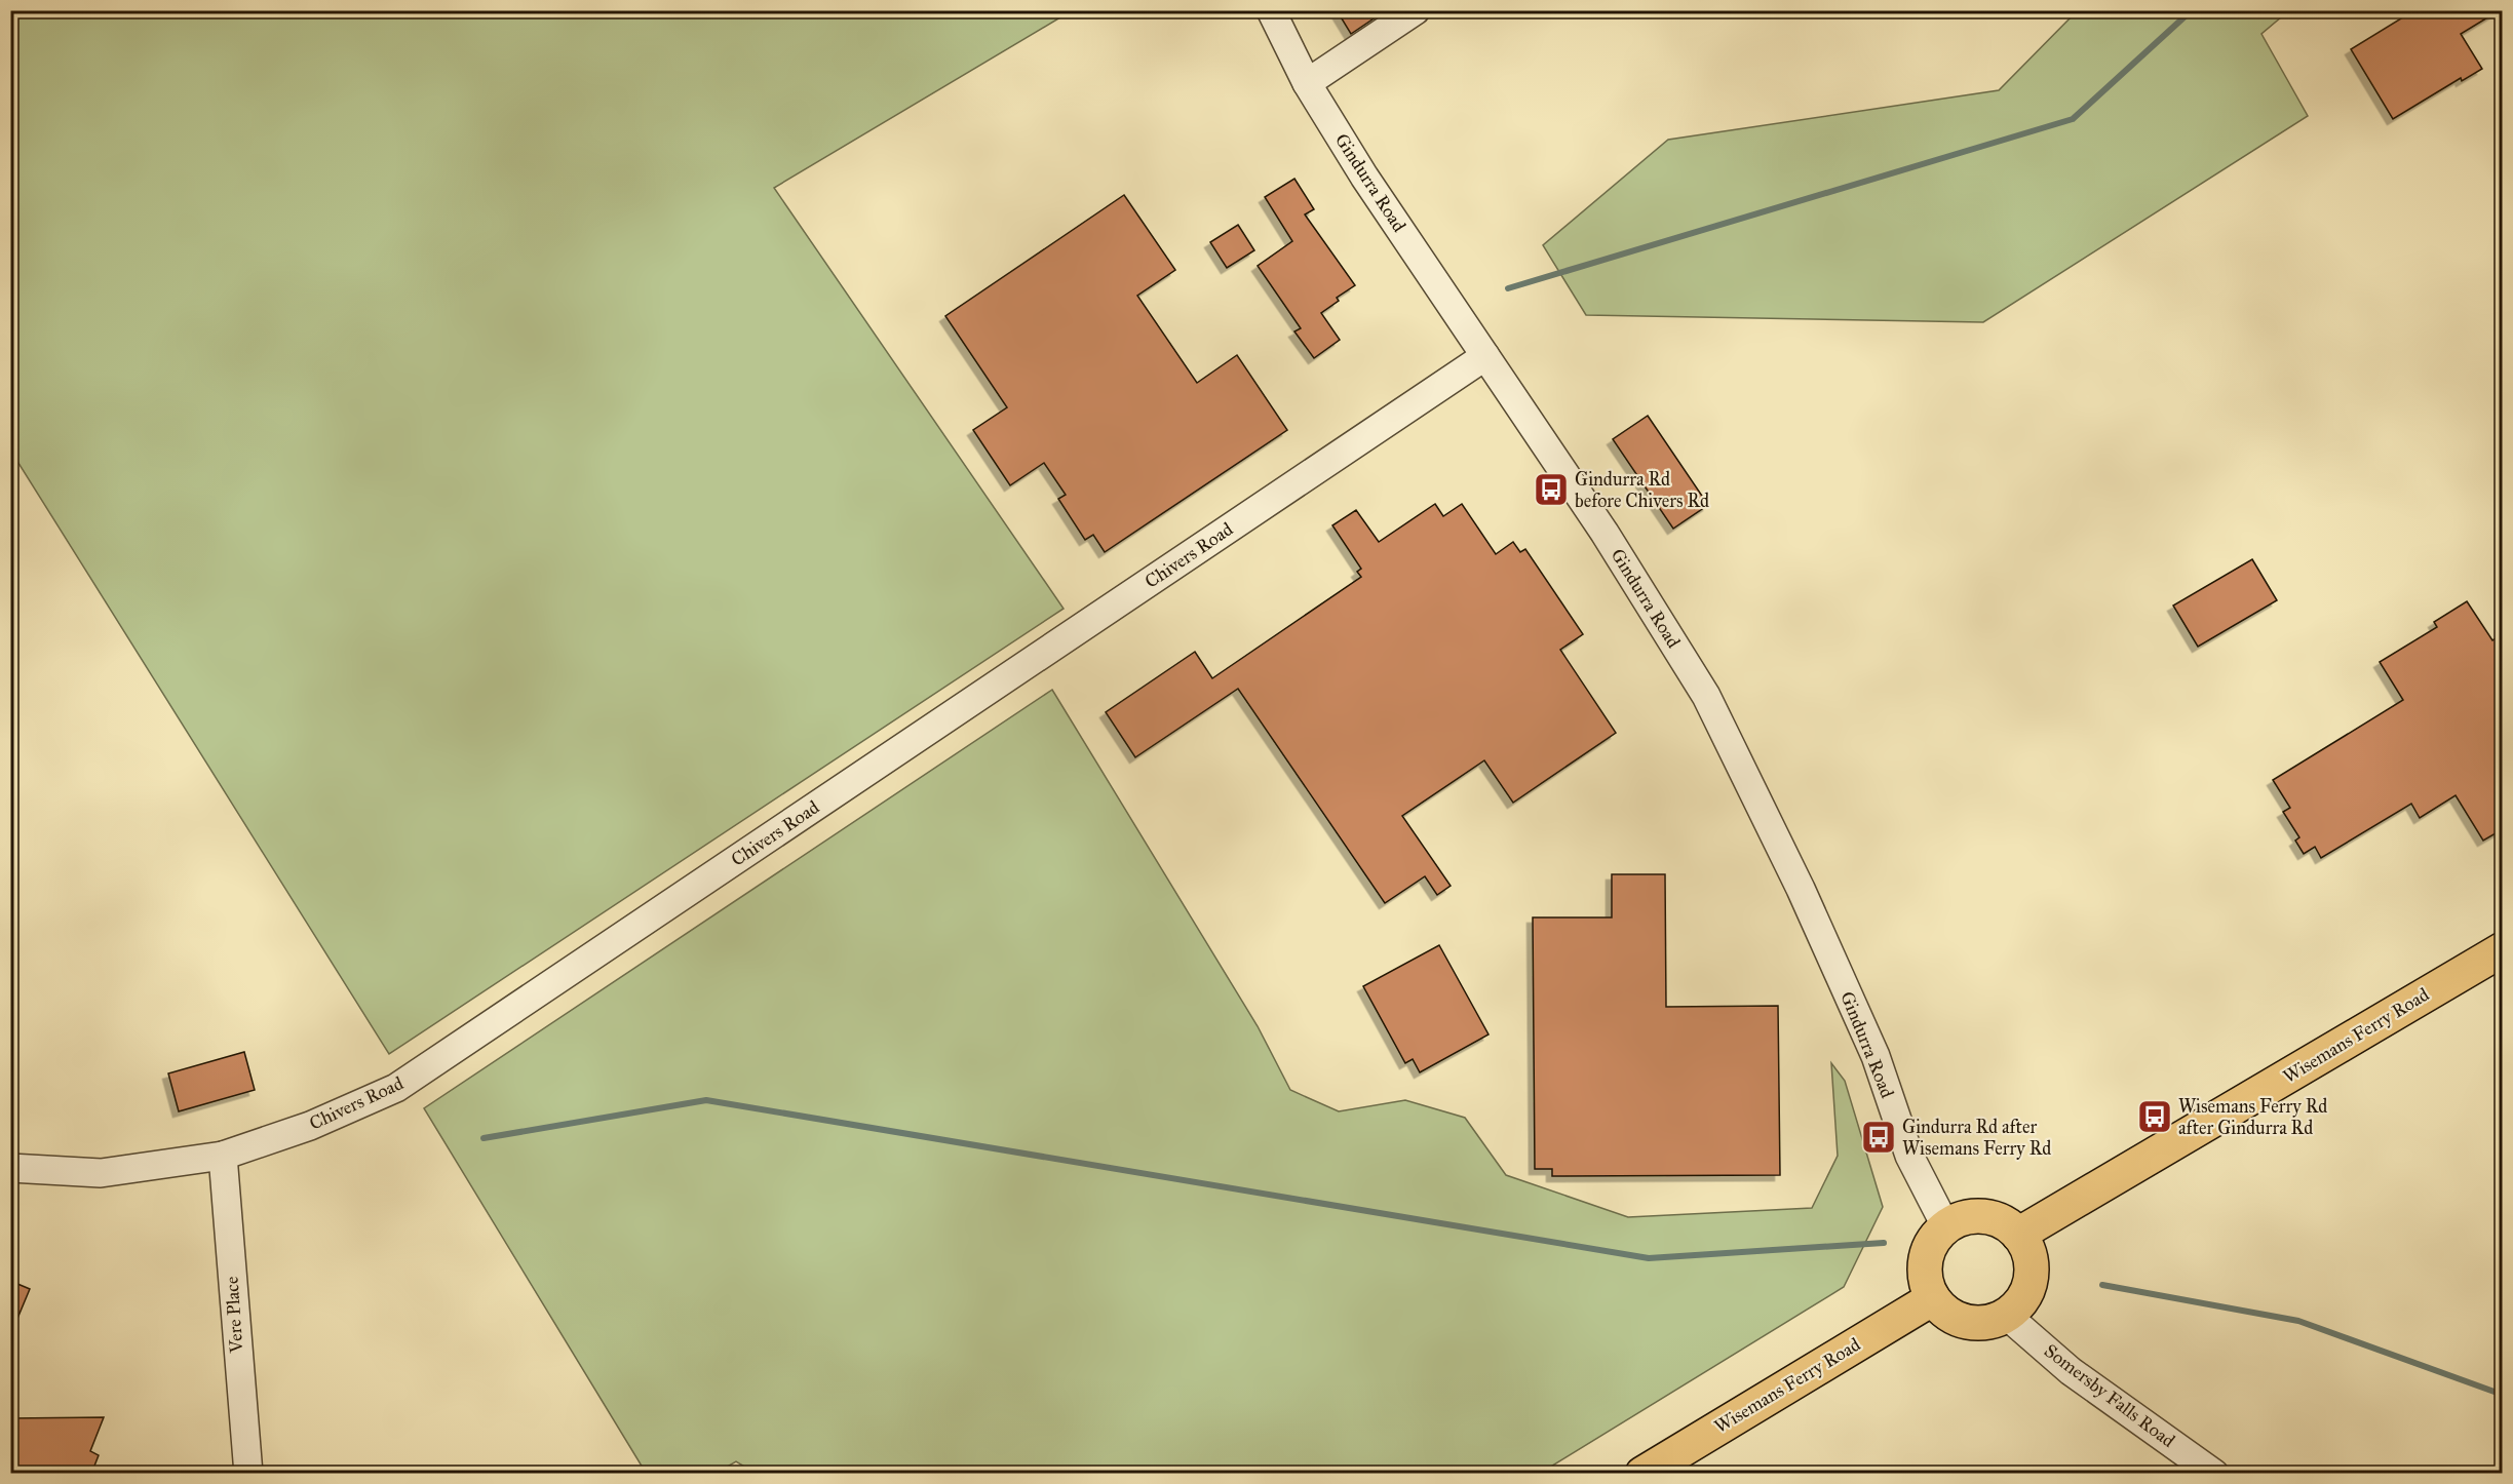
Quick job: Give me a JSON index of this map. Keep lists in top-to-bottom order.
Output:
{
  "streets": {
    "main road": ["Wisemans Ferry Road"],
    "street": [
      "Gindurra Road",
      "Chivers Road",
      "Vere Place",
      "Somersby Falls Road"
    ]
  },
  "crossings": [
    ["Gindurra Road", "Chivers Road"],
    ["Gindurra Road", "Wisemans Ferry Road"],
    ["Gindurra Road", "Somersby Falls Road"],
    ["Chivers Road", "Vere Place"],
    ["Wisemans Ferry Road", "Somersby Falls Road"]
  ],
  "places": {
    "bus stop": ["Gindurra Rd before Chivers Rd", "Wisemans Ferry Rd after Gindurra Rd", "Gindurra Rd after Wisemans Ferry Rd"]
  }
}
